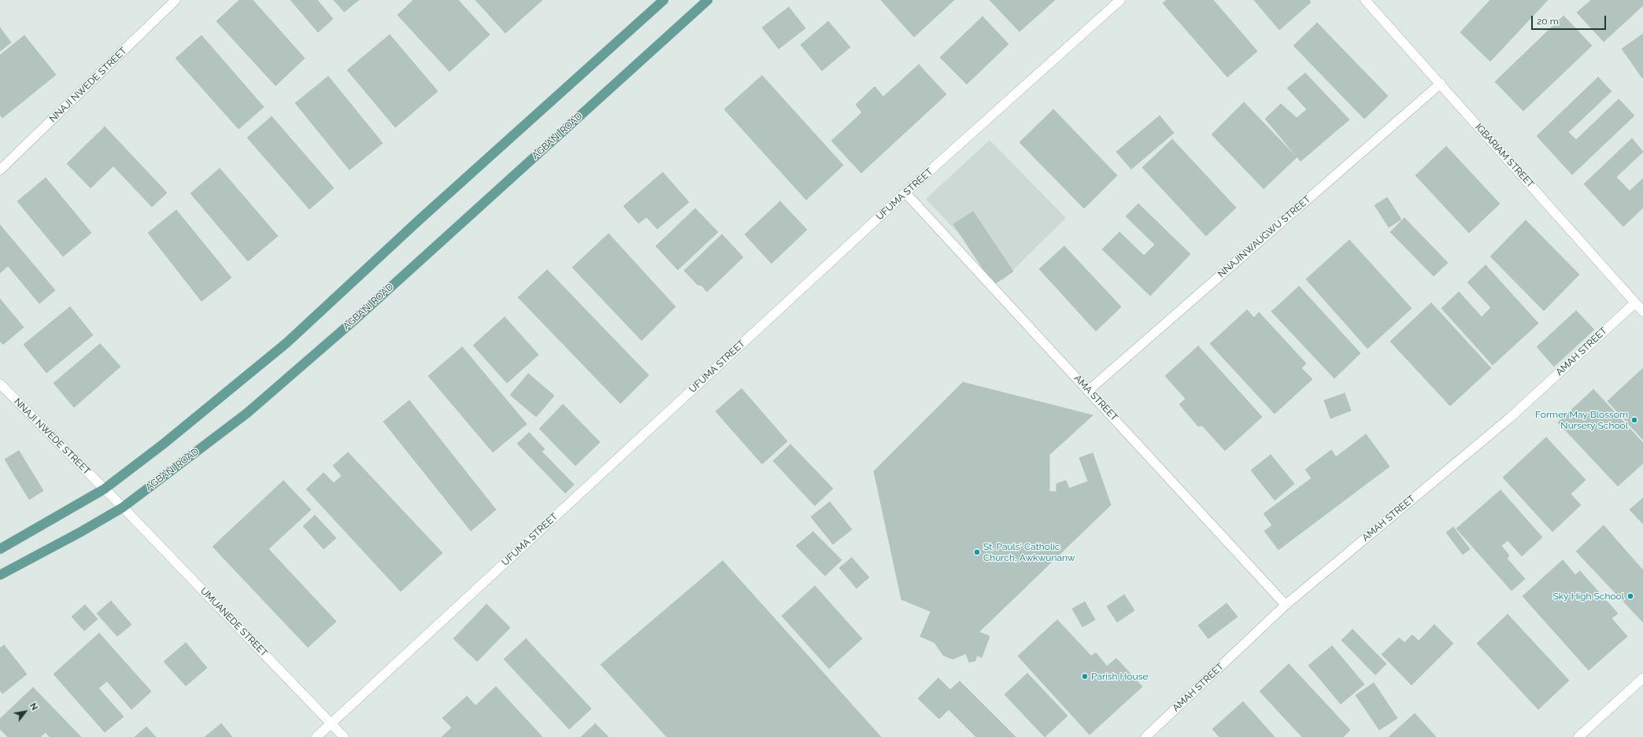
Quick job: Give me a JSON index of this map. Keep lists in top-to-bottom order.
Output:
{
  "streets": {
    "main road": ["AGBANI ROAD"],
    "street": [
      "NNAJI NWEDE STREET",
      "IGBARIAM STREET",
      "UFUMA STREET",
      "NNAJINWAUGWU STREET",
      "AMAH STREET",
      "AMA STREET",
      "UMUANEDE STREET"
    ]
  },
  "crossings": [
    ["NNAJI NWEDE STREET", "AGBANI ROAD"],
    ["NNAJI NWEDE STREET", "UMUANEDE STREET"],
    ["AGBANI ROAD", "UMUANEDE STREET"],
    ["IGBARIAM STREET", "NNAJINWAUGWU STREET"],
    ["IGBARIAM STREET", "AMAH STREET"],
    ["UFUMA STREET", "AMA STREET"],
    ["UFUMA STREET", "UMUANEDE STREET"],
    ["NNAJINWAUGWU STREET", "AMA STREET"],
    ["AMAH STREET", "AMA STREET"]
  ],
  "places": [
    "Former May Blossom Nursery School",
    "St. Pauls' Catholic Church, Awkwunanw",
    "Sky High School",
    "Parish House"
  ],
  "scale_bar": "20 m",
  "north": "top right"
}
